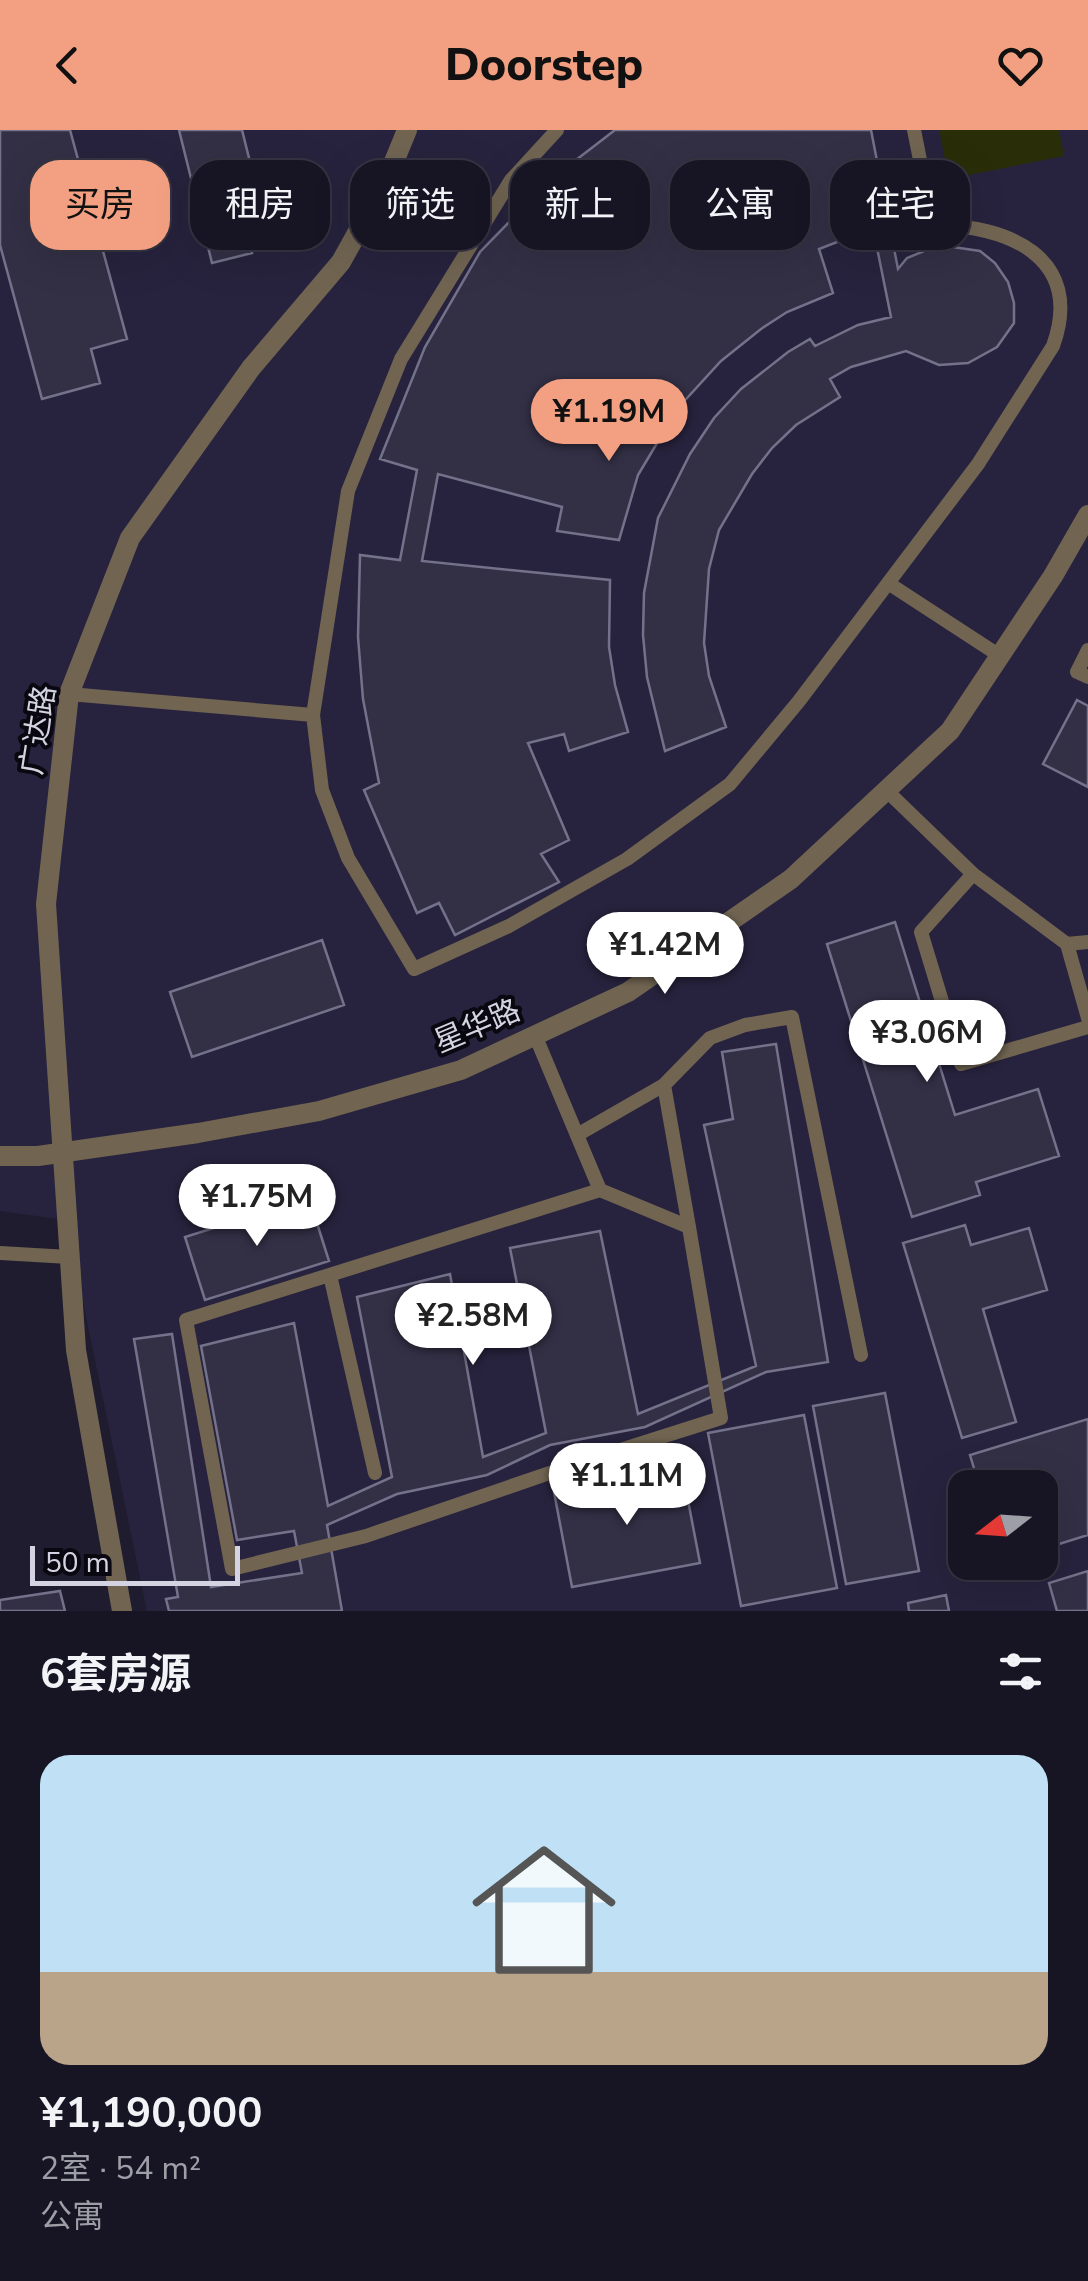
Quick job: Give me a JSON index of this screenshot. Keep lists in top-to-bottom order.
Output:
{
  "streets": {
    "street": ["广达路", "星华路"]
  },
  "crossings": [
    ["广达路", "星华路"]
  ],
  "scale_bar": "50 m",
  "north": "left",
  "page": {
    "header": "Doorstep",
    "chip": [
      "买房",
      "租房",
      "筛选",
      "新上",
      "公寓",
      "住宅"
    ],
    "price": [
      "¥1.19M",
      "¥1.42M",
      "¥3.06M",
      "¥1.75M",
      "¥2.58M",
      "¥1.11M"
    ],
    "scale": "50 m",
    "heading": "6套房源",
    "list": [
      {
        "name": "¥1,190,000",
        "note": "2室 · 54 m² · 公寓"
      }
    ]
  }
}
